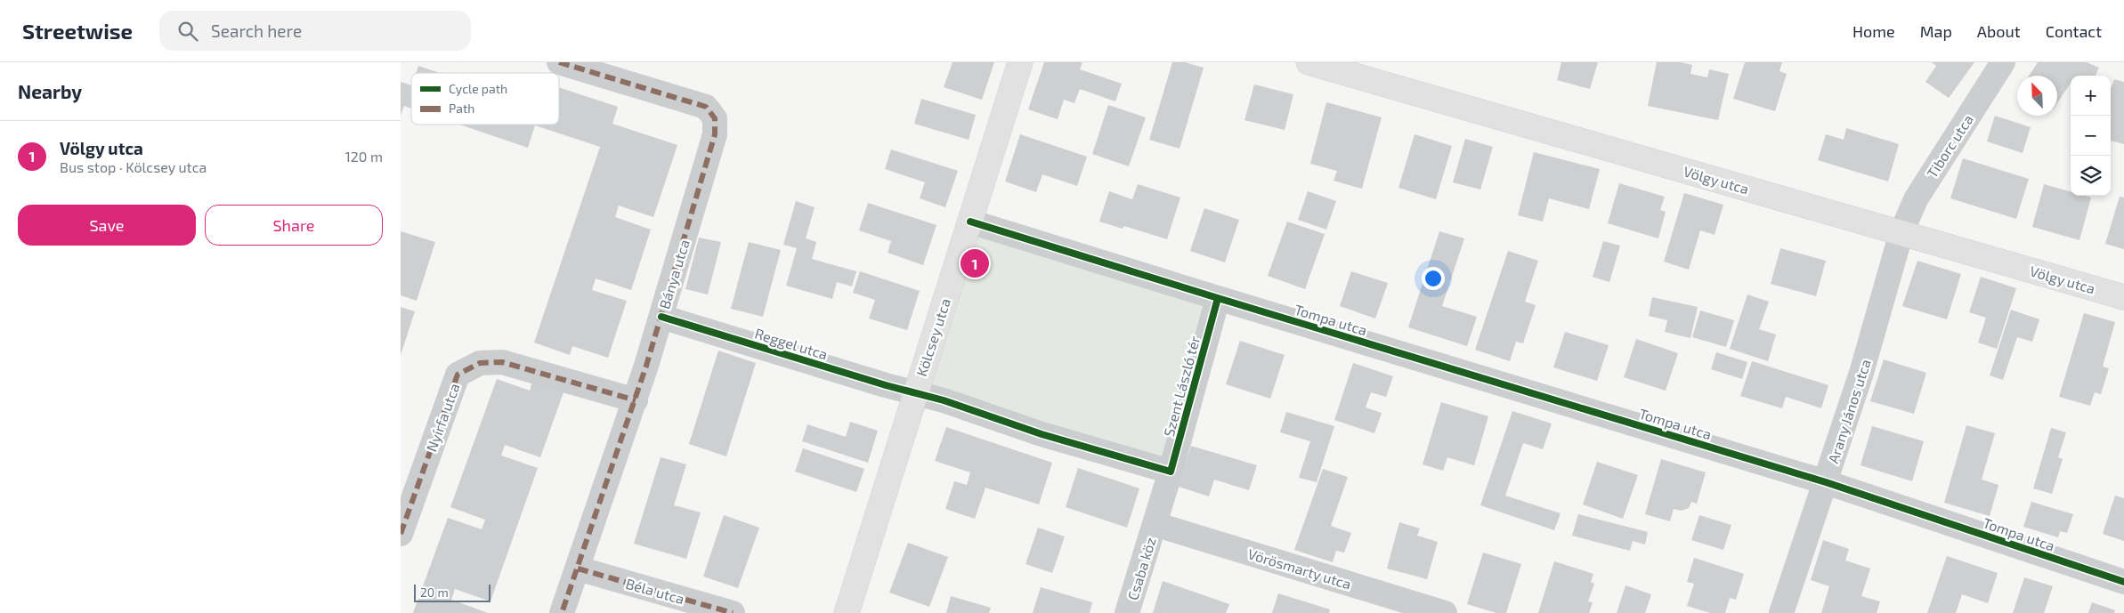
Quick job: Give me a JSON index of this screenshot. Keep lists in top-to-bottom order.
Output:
{
  "streets": {
    "street": [
      "Tiborc utca",
      "Völgy utca",
      "Bánya utca",
      "Tompa utca",
      "Kölcsey utca",
      "Reggel utca",
      "Szent László tér",
      "Arany János utca",
      "Nyírfa utca",
      "Csaba köz",
      "Vörösmarty utca",
      "Béla utca"
    ]
  },
  "crossings": [
    ["Tiborc utca", "Völgy utca"],
    ["Tiborc utca", "Arany János utca"],
    ["Völgy utca", "Arany János utca"],
    ["Bánya utca", "Reggel utca"],
    ["Bánya utca", "Nyírfa utca"],
    ["Bánya utca", "Béla utca"],
    ["Tompa utca", "Szent László tér"],
    ["Tompa utca", "Arany János utca"],
    ["Kölcsey utca", "Reggel utca"],
    ["Szent László tér", "Csaba köz"],
    ["Szent László tér", "Vörösmarty utca"],
    ["Csaba köz", "Vörösmarty utca"]
  ],
  "legend": ["Cycle path", "Path"],
  "scale_bar": "20 m",
  "north": "top left",
  "page": {
    "header": "Streetwise",
    "search": "Search here",
    "nav": [
      "Home",
      "Map",
      "About",
      "Contact"
    ],
    "heading": "Nearby",
    "map_buttons": ["+", "−"],
    "list": [
      {
        "mark": "1",
        "name": "Völgy utca",
        "note": "Bus stop · Kölcsey utca",
        "value": "120 m"
      }
    ],
    "buttons": ["Save", "Share"],
    "pins": "1",
    "scale": "20 m"
  }
}
